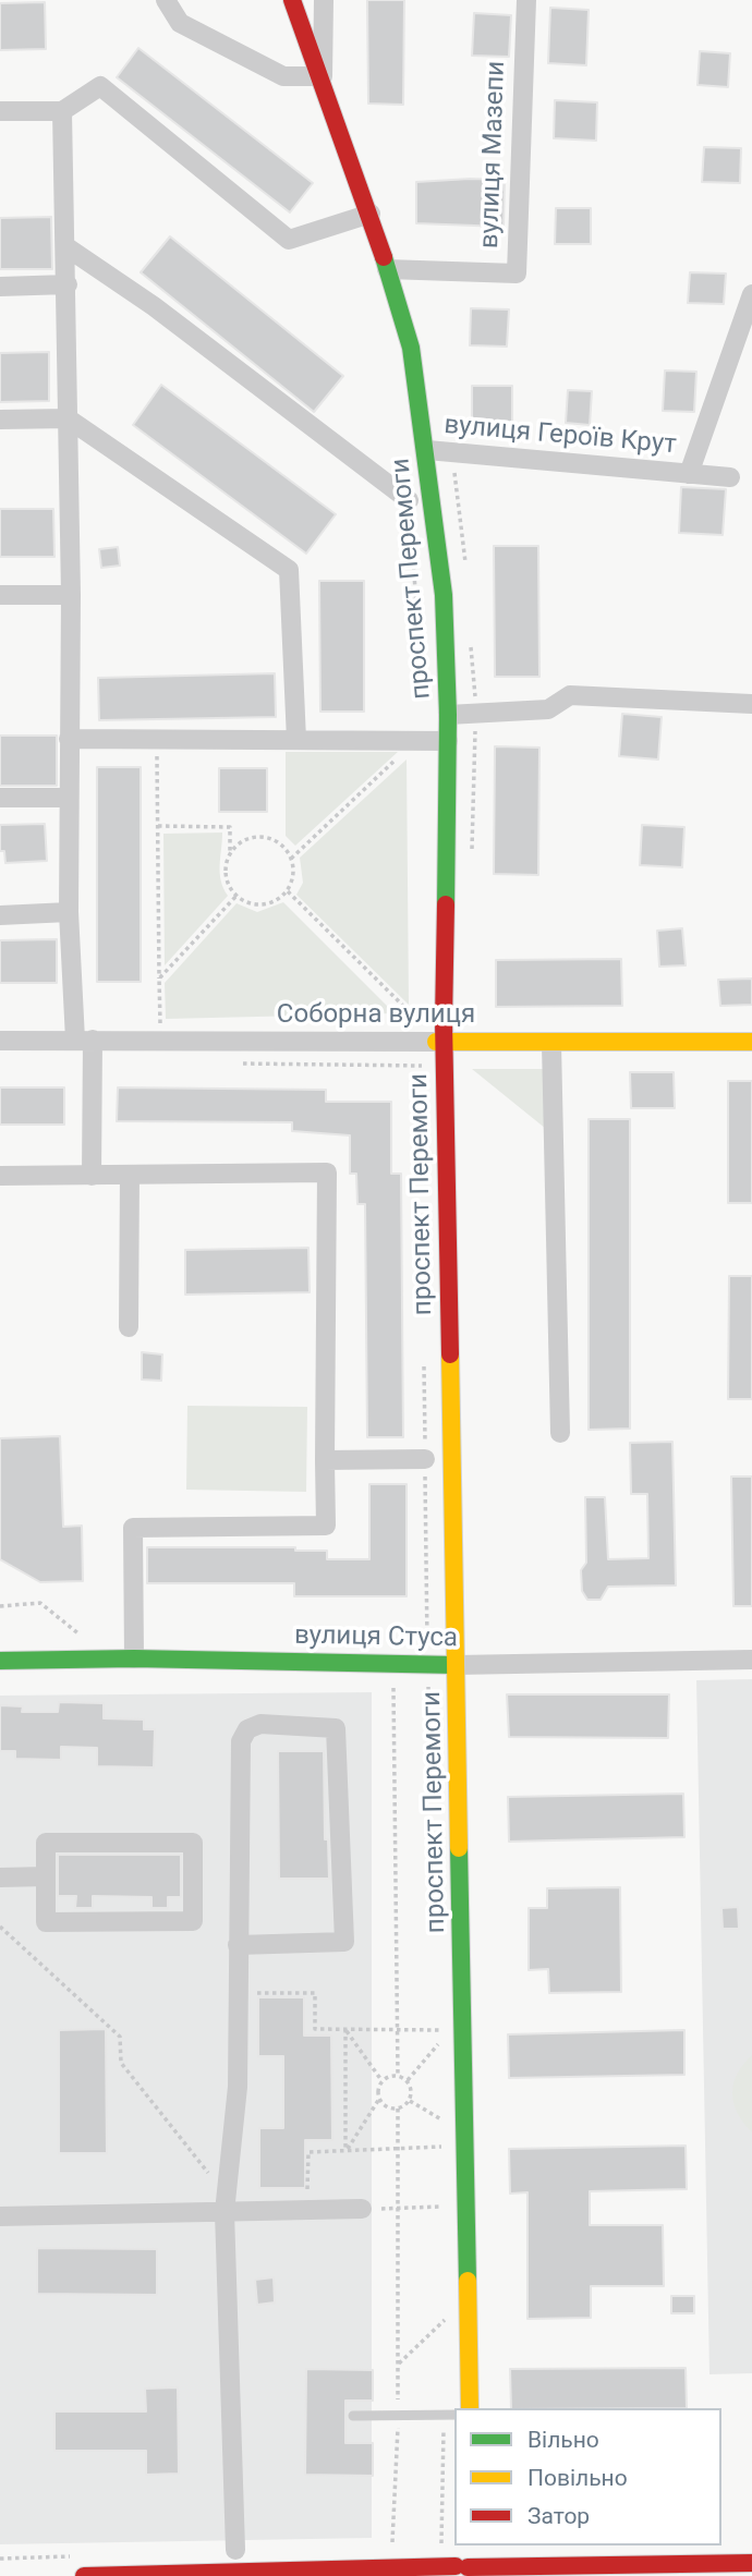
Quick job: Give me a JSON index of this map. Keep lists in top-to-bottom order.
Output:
{
  "streets": {
    "street": [
      "вулиця Мазепи",
      "вулиця Героїв Крут",
      "проспект Перемоги",
      "Соборна вулиця",
      "вулиця Стуса"
    ]
  },
  "crossings": [
    ["вулиця Мазепи", "проспект Перемоги"],
    ["вулиця Героїв Крут", "проспект Перемоги"],
    ["проспект Перемоги", "Соборна вулиця"],
    ["проспект Перемоги", "вулиця Стуса"]
  ],
  "legend": ["Вільно", "Повільно", "Затор"]
}
